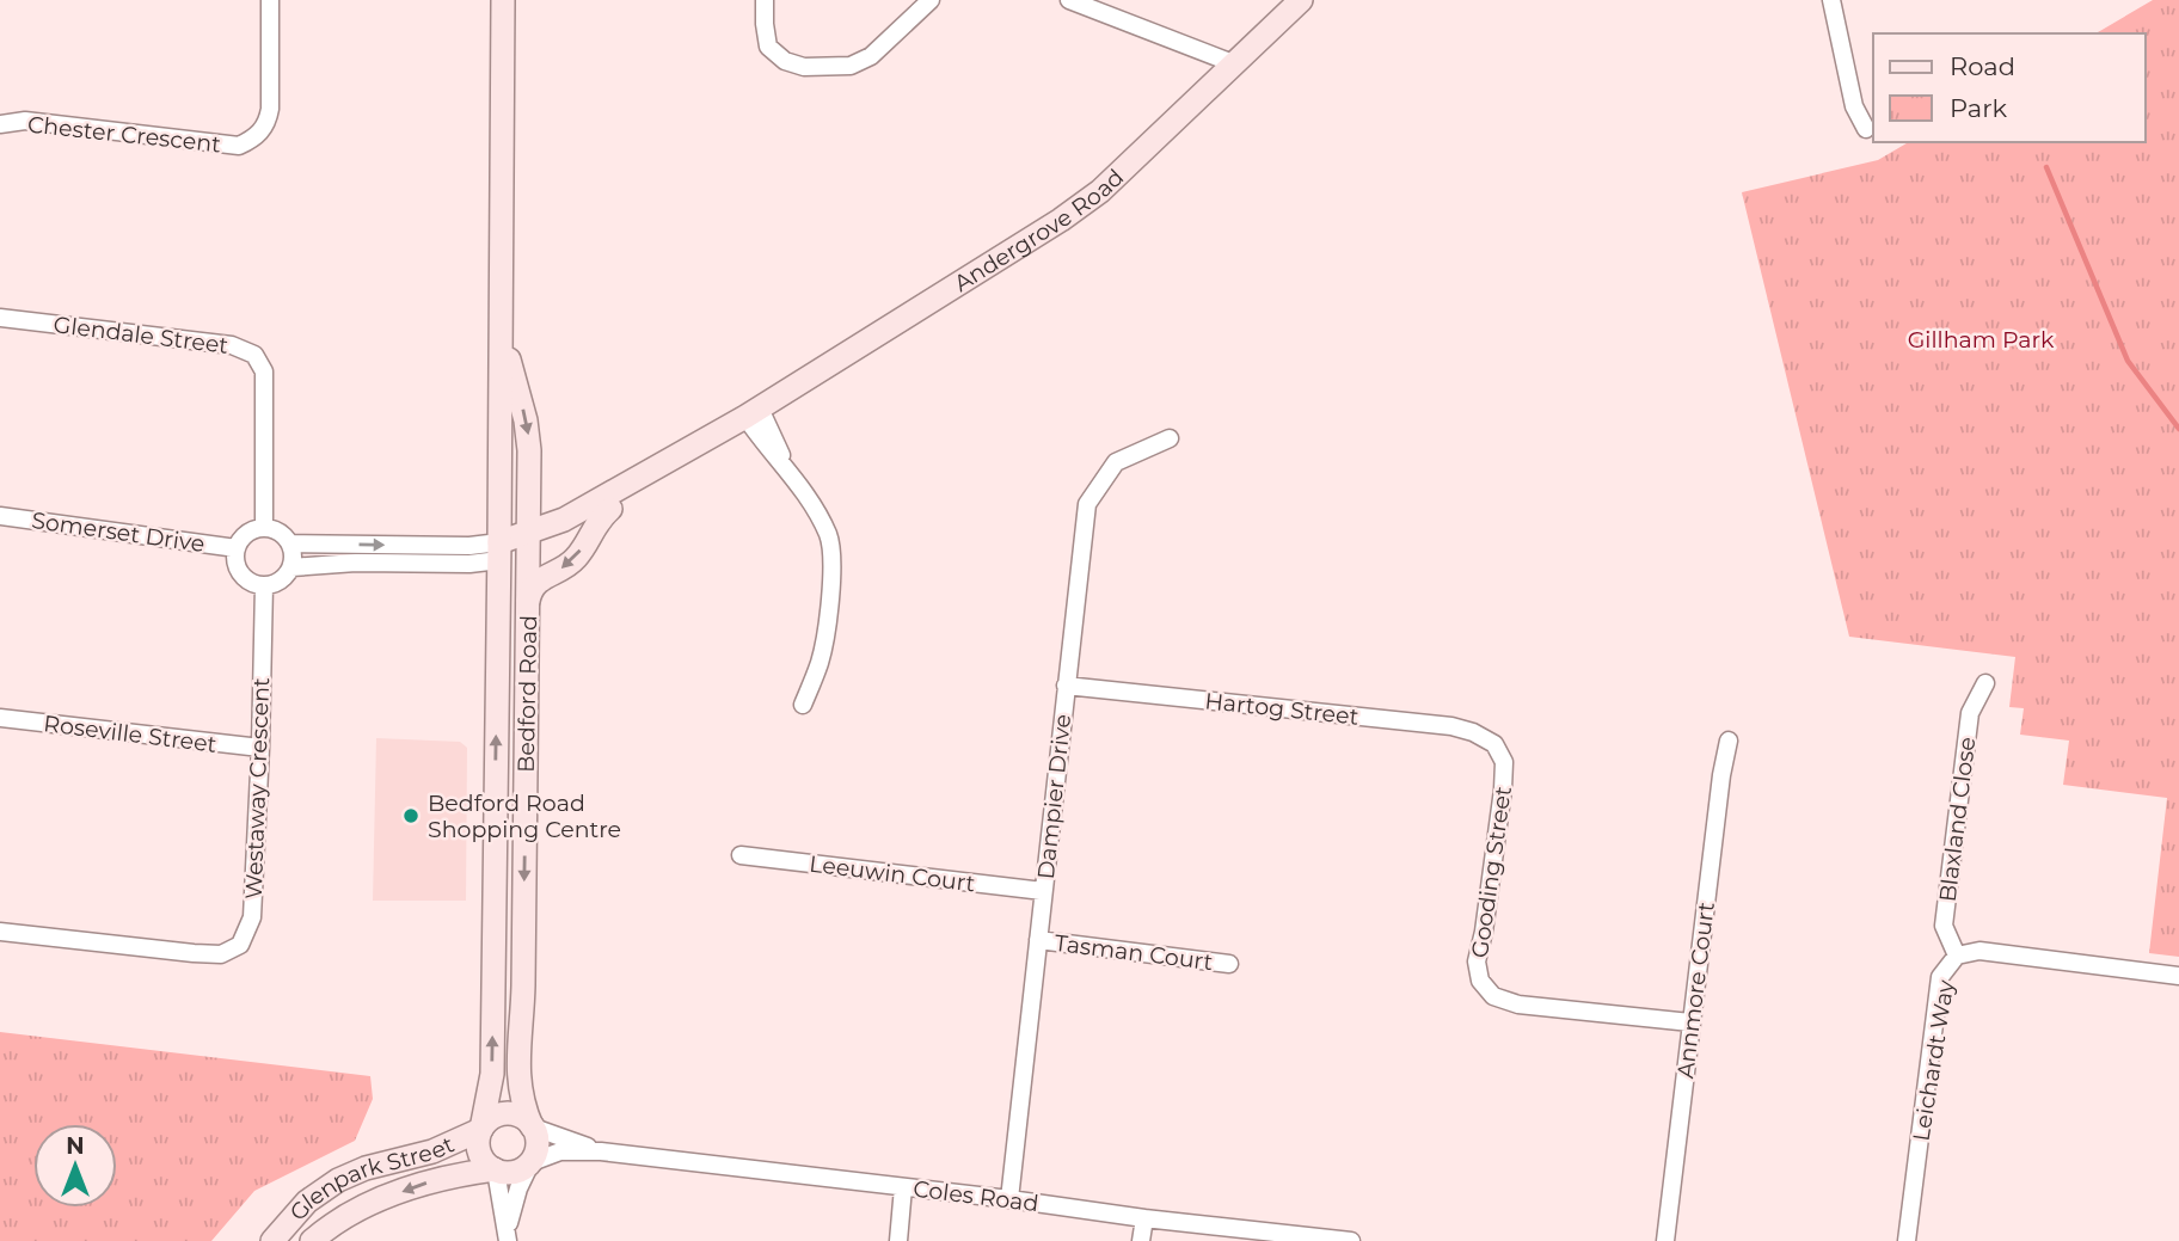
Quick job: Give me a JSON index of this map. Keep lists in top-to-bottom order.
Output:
{
  "streets": {
    "street": [
      "Chester Crescent",
      "Andergrove Road",
      "Glendale Street",
      "Somerset Drive",
      "Bedford Road",
      "Hartog Street",
      "Roseville Street",
      "Westaway Crescent",
      "Dampier Drive",
      "Blaxland Close",
      "Gooding Street",
      "Leeuwin Court",
      "Tasman Court",
      "Annmore Court",
      "Leichardt Way",
      "Glenpark Street",
      "Coles Road"
    ]
  },
  "crossings": [
    ["Andergrove Road", "Bedford Road"],
    ["Glendale Street", "Somerset Drive"],
    ["Glendale Street", "Westaway Crescent"],
    ["Somerset Drive", "Westaway Crescent"],
    ["Bedford Road", "Glenpark Street"],
    ["Bedford Road", "Coles Road"],
    ["Hartog Street", "Dampier Drive"],
    ["Hartog Street", "Gooding Street"],
    ["Roseville Street", "Westaway Crescent"],
    ["Dampier Drive", "Leeuwin Court"],
    ["Dampier Drive", "Tasman Court"],
    ["Dampier Drive", "Coles Road"],
    ["Blaxland Close", "Leichardt Way"],
    ["Gooding Street", "Annmore Court"],
    ["Glenpark Street", "Coles Road"]
  ],
  "parks": ["Gillham Park"],
  "places": ["Bedford Road Shopping Centre"],
  "legend": ["Road", "Park"],
  "north": "top"
}
